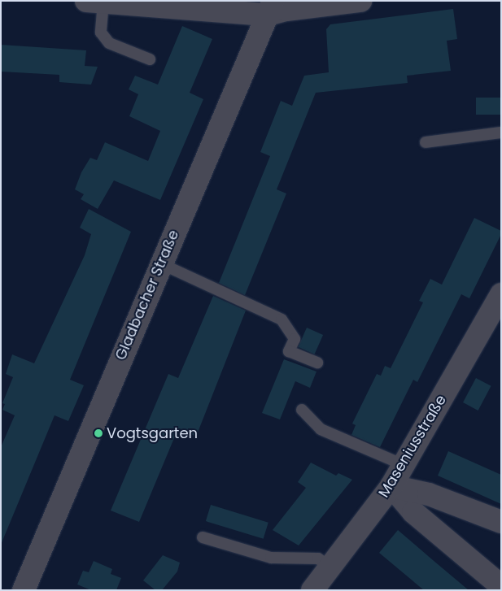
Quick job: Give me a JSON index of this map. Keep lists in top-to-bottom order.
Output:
{
  "streets": {
    "street": ["Gladbacher Straße", "Maseniusstraße"]
  },
  "places": ["Vogtsgarten"]
}
